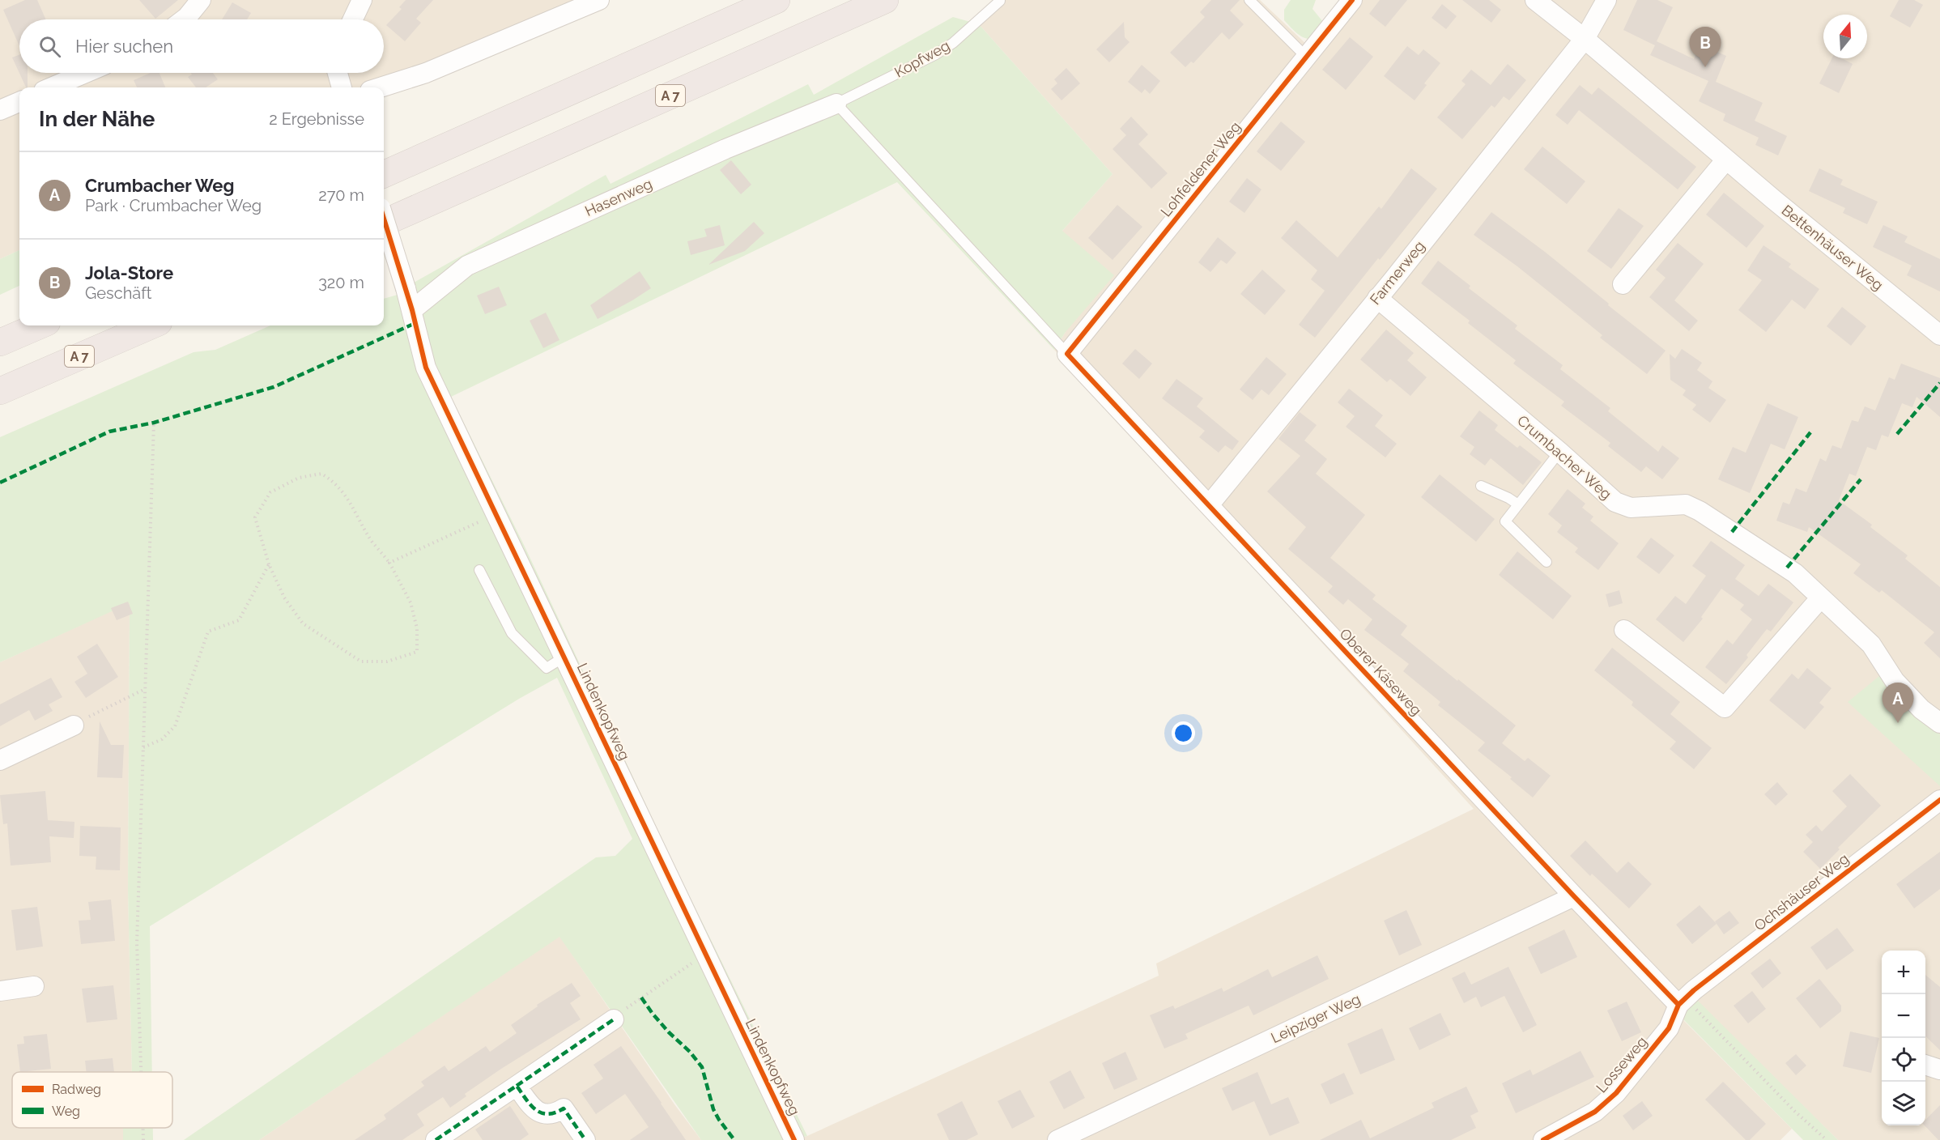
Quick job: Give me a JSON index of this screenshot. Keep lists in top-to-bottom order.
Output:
{
  "streets": {
    "highway": ["A 7"],
    "street": [
      "Lohfeldener Weg",
      "Hasenweg",
      "Bettenhäuser Weg",
      "Farmerweg",
      "Crumbacher Weg",
      "Oberer Käseweg",
      "Lindenkopfweg",
      "Ochshäuser Weg",
      "Leipziger Weg",
      "Losseweg"
    ],
    "lane": ["Kopfweg"]
  },
  "crossings": [
    ["Kopfweg", "Hasenweg"],
    ["Lohfeldener Weg", "Oberer Käseweg"],
    ["Hasenweg", "Lindenkopfweg"],
    ["Bettenhäuser Weg", "Farmerweg"],
    ["Farmerweg", "Crumbacher Weg"],
    ["Farmerweg", "Oberer Käseweg"],
    ["Oberer Käseweg", "Ochshäuser Weg"],
    ["Oberer Käseweg", "Leipziger Weg"],
    ["Oberer Käseweg", "Losseweg"],
    ["Ochshäuser Weg", "Losseweg"]
  ],
  "legend": ["Radweg", "Weg"],
  "north": "top",
  "page": {
    "search": "Hier suchen",
    "pins": ["B", "A"],
    "heading": ["In der Nähe", "2 Ergebnisse"],
    "list": [
      {
        "mark": "A",
        "name": "Crumbacher Weg",
        "note": "Park · Crumbacher Weg",
        "value": "270 m"
      },
      {
        "mark": "B",
        "name": "Jola-Store",
        "note": "Geschäft",
        "value": "320 m"
      }
    ],
    "map_buttons": ["+", "−"]
  }
}
